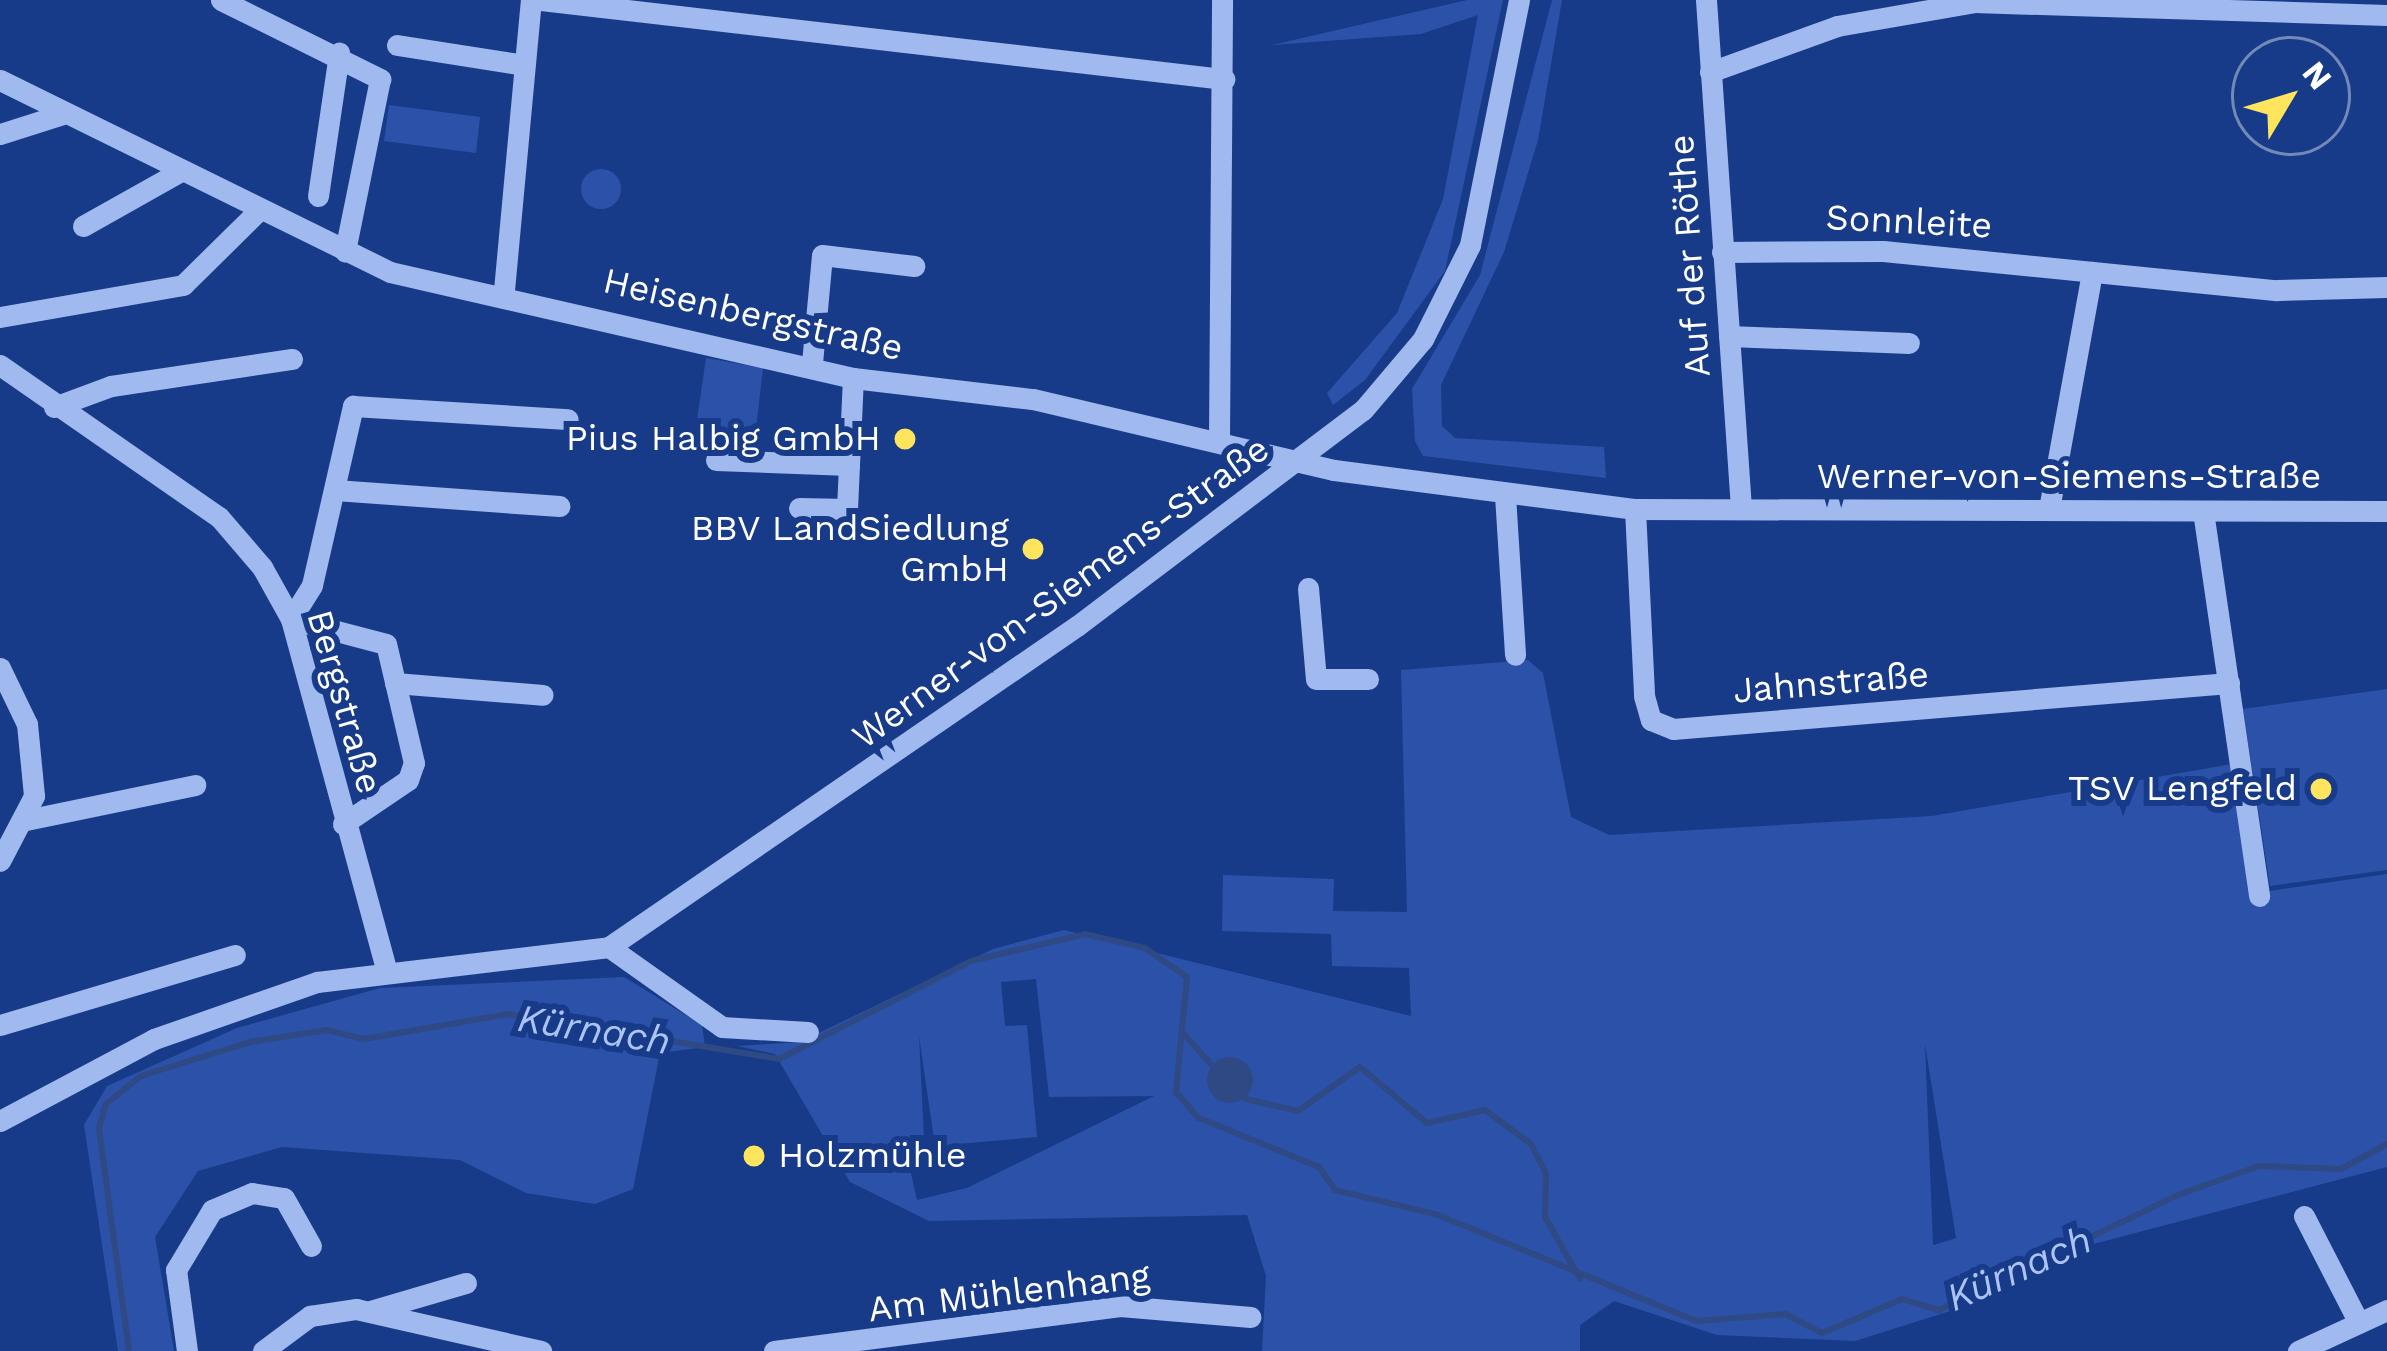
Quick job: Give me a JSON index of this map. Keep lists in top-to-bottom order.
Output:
{
  "streets": {
    "street": [
      "Sonnleite",
      "Auf der Röthe",
      "Heisenbergstraße",
      "Werner-von-Siemens-Straße",
      "Jahnstraße",
      "Bergstraße",
      "Am Mühlenhang"
    ]
  },
  "crossings": [
    ["Sonnleite", "Auf der Röthe"],
    ["Auf der Röthe", "Werner-von-Siemens-Straße"],
    ["Heisenbergstraße", "Werner-von-Siemens-Straße"],
    ["Werner-von-Siemens-Straße", "Jahnstraße"],
    ["Werner-von-Siemens-Straße", "Bergstraße"]
  ],
  "water": ["Kürnach"],
  "places": [
    "Pius Halbig GmbH",
    "BBV LandSiedlung GmbH",
    "TSV Lengfeld",
    "Holzmühle"
  ],
  "north": "top right"
}
